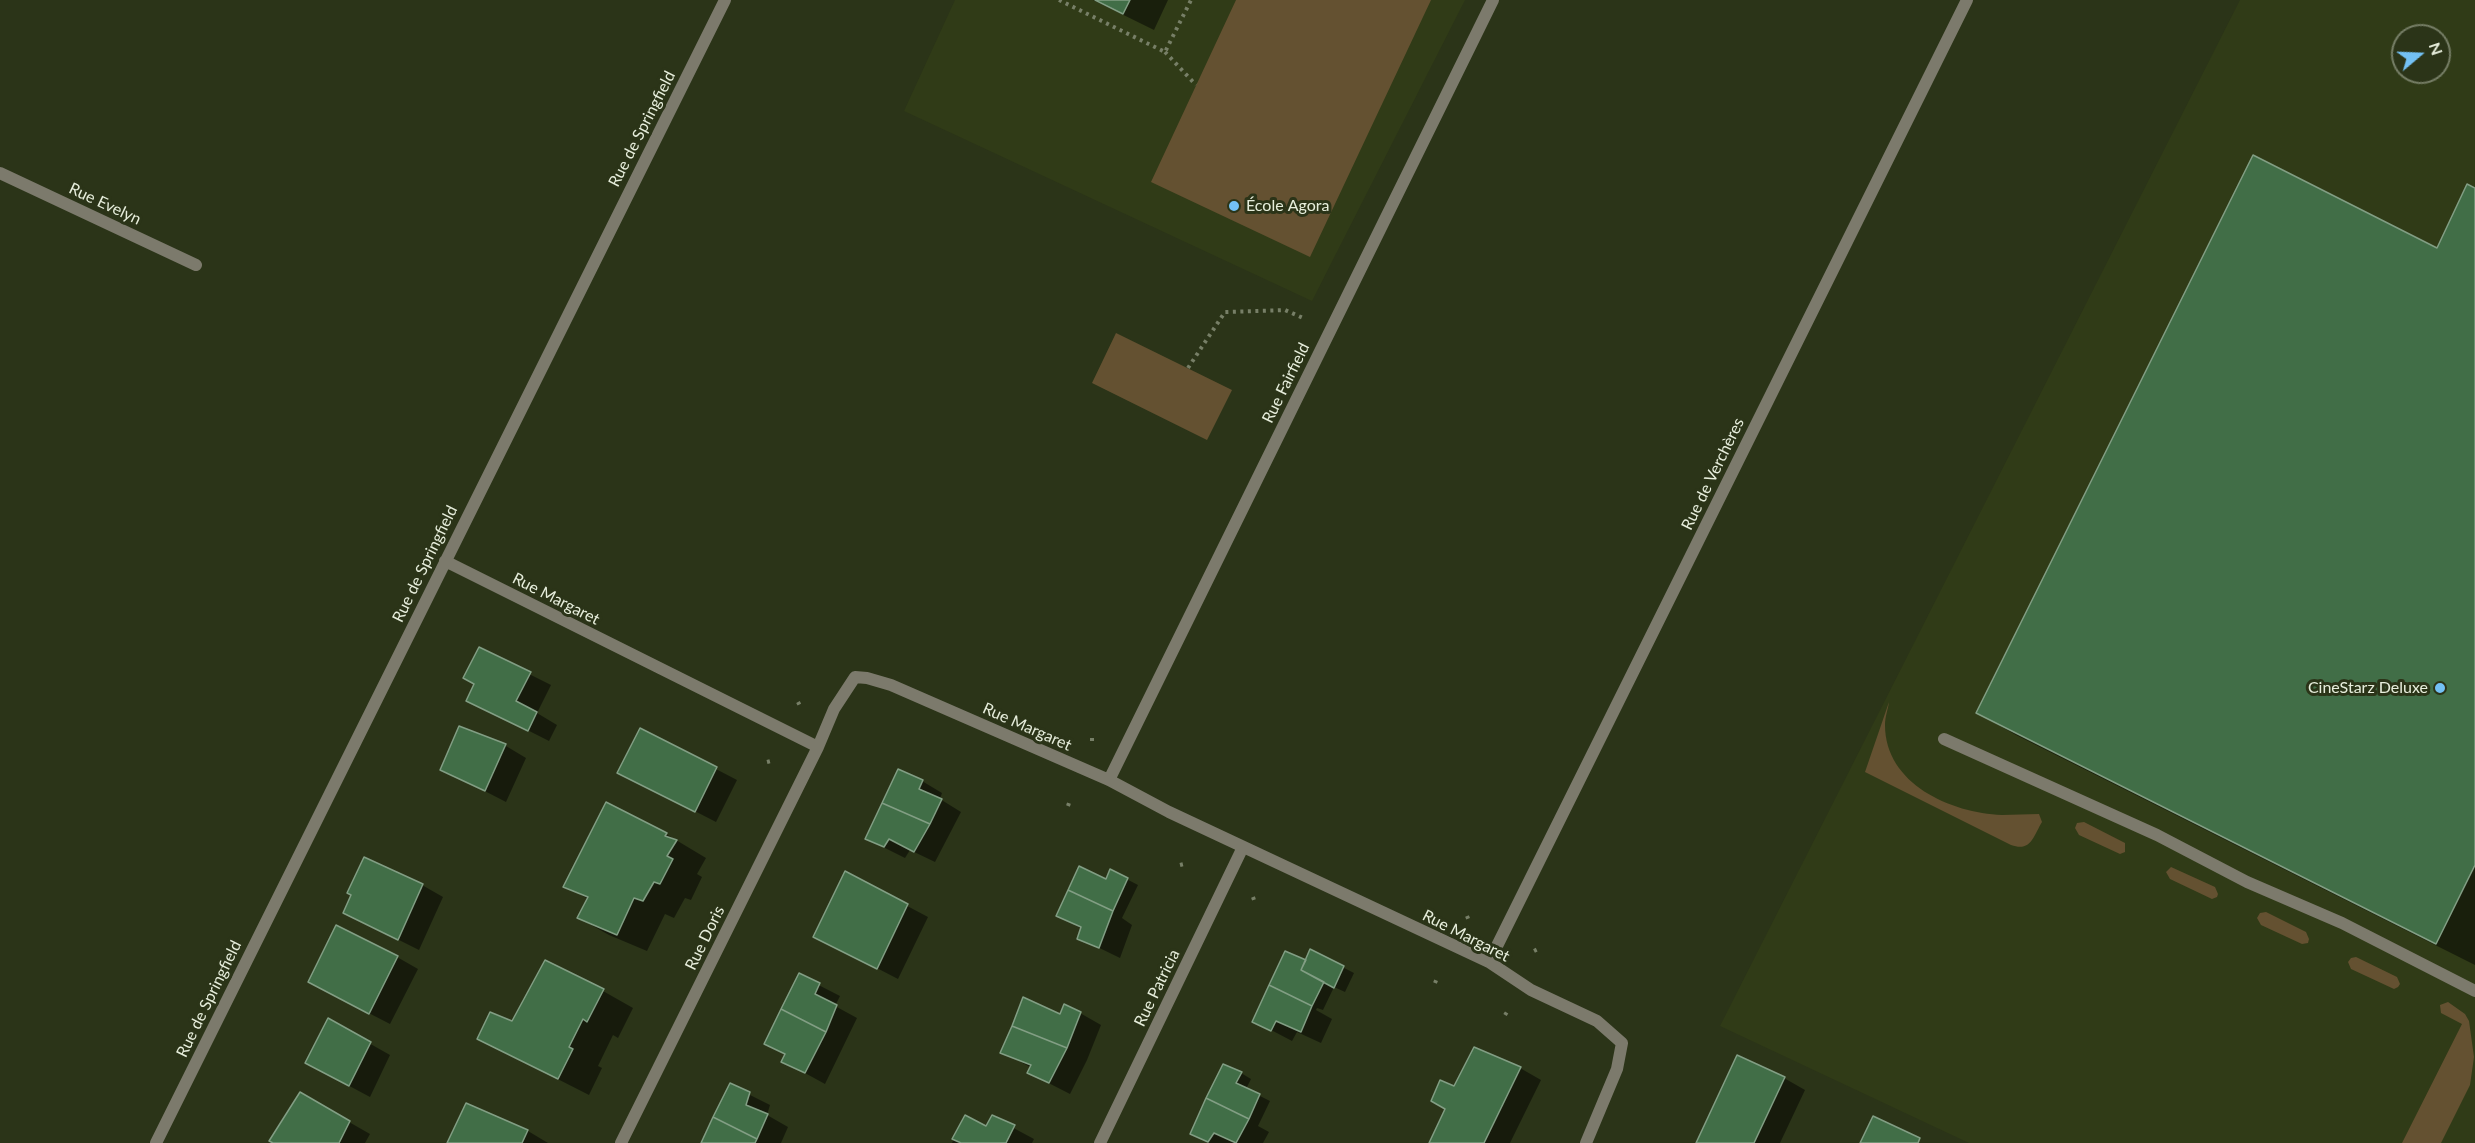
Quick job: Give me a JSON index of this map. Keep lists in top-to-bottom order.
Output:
{
  "streets": {
    "street": [
      "Rue de Springfield",
      "Rue Evelyn",
      "Rue Fairfield",
      "Rue de Verchères",
      "Rue Margaret",
      "Rue Doris",
      "Rue Patricia"
    ]
  },
  "crossings": [
    ["Rue de Springfield", "Rue Margaret"],
    ["Rue Fairfield", "Rue Margaret"],
    ["Rue de Verchères", "Rue Margaret"],
    ["Rue Margaret", "Rue Doris"],
    ["Rue Margaret", "Rue Patricia"]
  ],
  "places": ["École Agora", "CineStarz Deluxe"],
  "north": "right"
}
